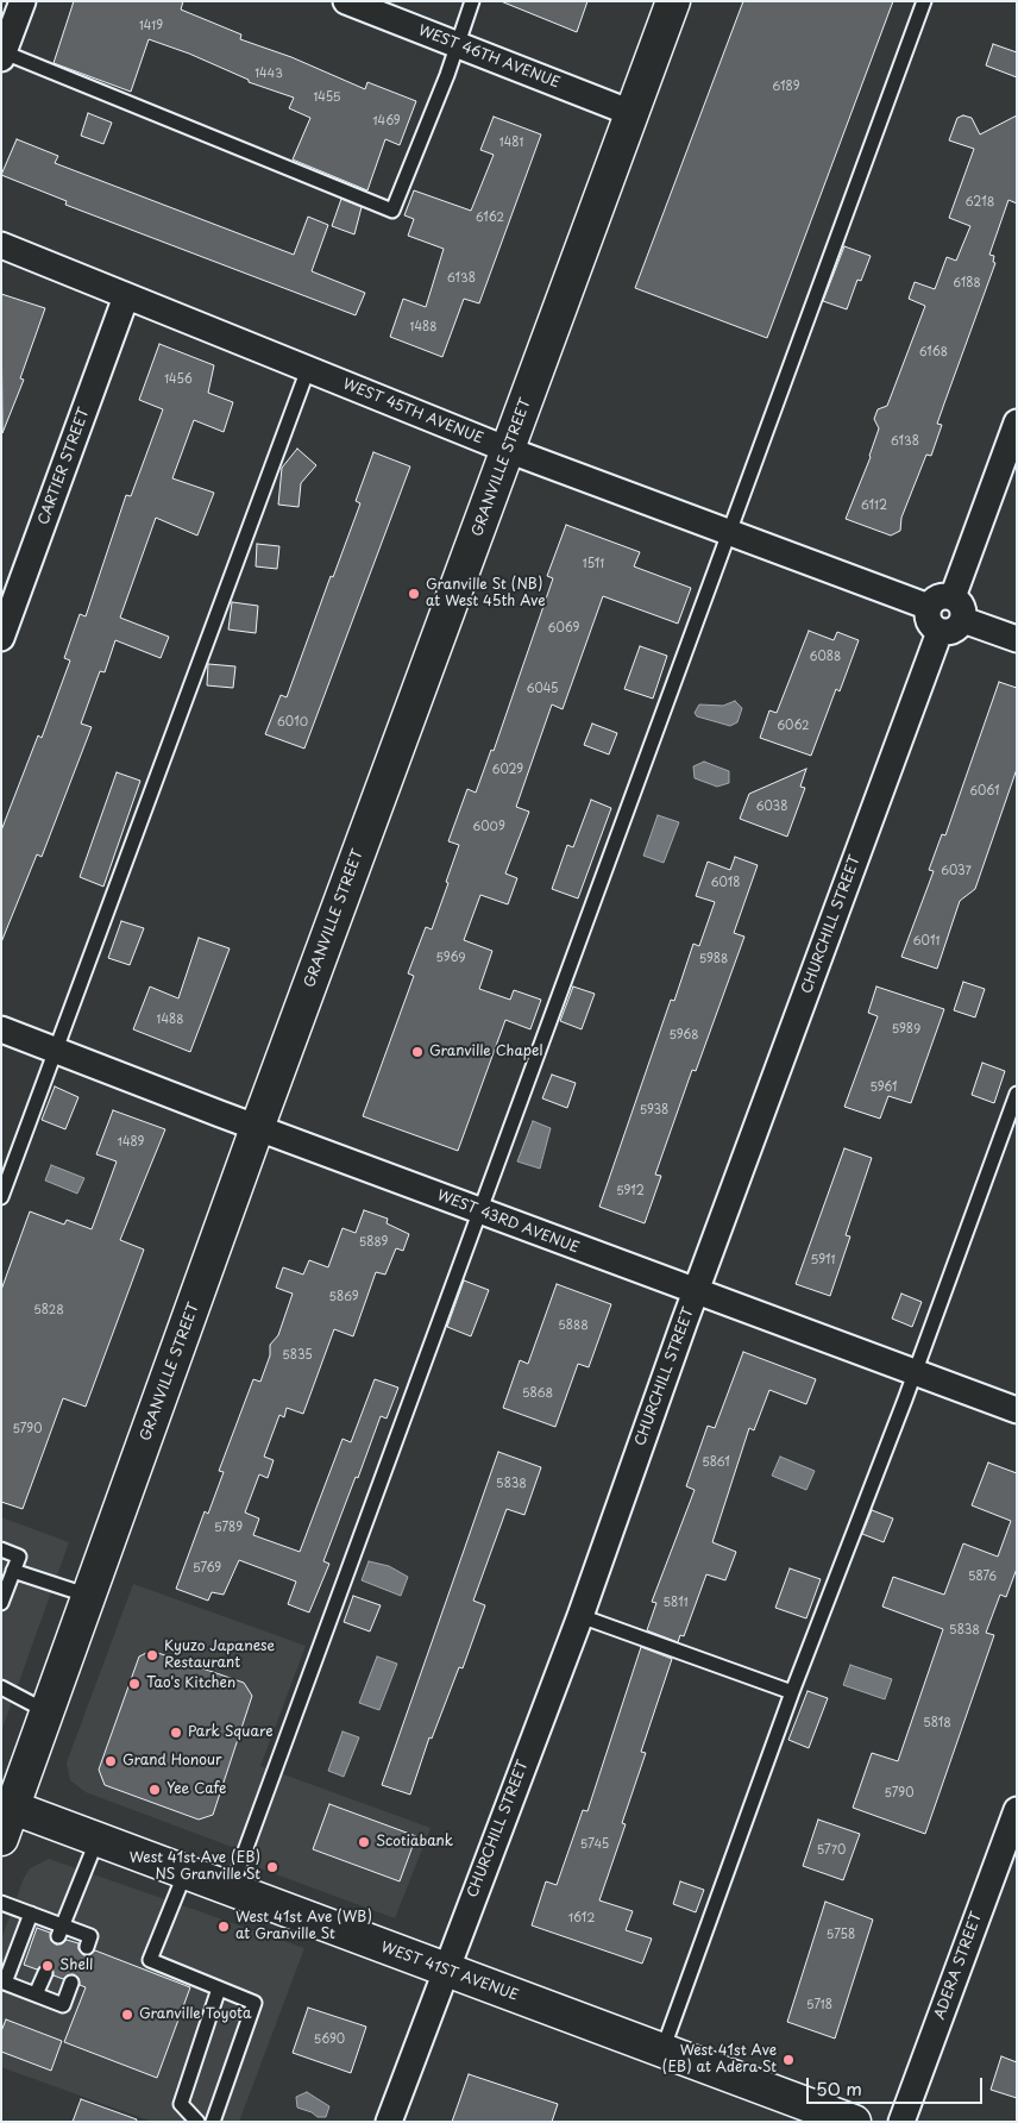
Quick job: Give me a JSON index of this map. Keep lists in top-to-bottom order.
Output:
{
  "streets": {
    "main road": ["GRANVILLE STREET", "WEST 41ST AVENUE"],
    "street": [
      "WEST 46TH AVENUE",
      "WEST 45TH AVENUE",
      "CARTIER STREET",
      "CHURCHILL STREET",
      "WEST 43RD AVENUE",
      "ADERA STREET"
    ]
  },
  "crossings": [
    ["WEST 46TH AVENUE", "GRANVILLE STREET"],
    ["WEST 45TH AVENUE", "CARTIER STREET"],
    ["WEST 45TH AVENUE", "GRANVILLE STREET"],
    ["WEST 45TH AVENUE", "CHURCHILL STREET"],
    ["GRANVILLE STREET", "WEST 43RD AVENUE"],
    ["GRANVILLE STREET", "WEST 41ST AVENUE"],
    ["CHURCHILL STREET", "WEST 43RD AVENUE"],
    ["CHURCHILL STREET", "WEST 41ST AVENUE"]
  ],
  "places": [
    "Granville St (NB) at West 45th Ave",
    "Granville Chapel",
    "Kyuzo Japanese Restaurant",
    "Tao's Kitchen",
    "Park Square",
    "Grand Honour",
    "Yee Cafe",
    "Scotiabank",
    "West 41st Ave (EB) NS Granville St",
    "West 41st Ave (WB) at Granville St",
    "Shell",
    "Granville Toyota",
    "West 41st Ave (EB) at Adera St"
  ],
  "house_numbers": [
    "1419",
    "1443",
    "6189",
    "1455",
    "1469",
    "1481",
    "6218",
    "6162",
    "6138",
    "6188",
    "1488",
    "6168",
    "1456",
    "6138",
    "6112",
    "1511",
    "6069",
    "6088",
    "6045",
    "6010",
    "6062",
    "6029",
    "6061",
    "6038",
    "6009",
    "6037",
    "6018",
    "6011",
    "5969",
    "5988",
    "1488",
    "5989",
    "5968",
    "5961",
    "5938",
    "1489",
    "5912",
    "5889",
    "5911",
    "5869",
    "5828",
    "5888",
    "5835",
    "5868",
    "5790",
    "5861",
    "5838",
    "5789",
    "5769",
    "5876",
    "5811",
    "5838",
    "5818",
    "5790",
    "5745",
    "5770",
    "1612",
    "5758",
    "5718",
    "5690"
  ],
  "scale_bar": "50 m"
}
